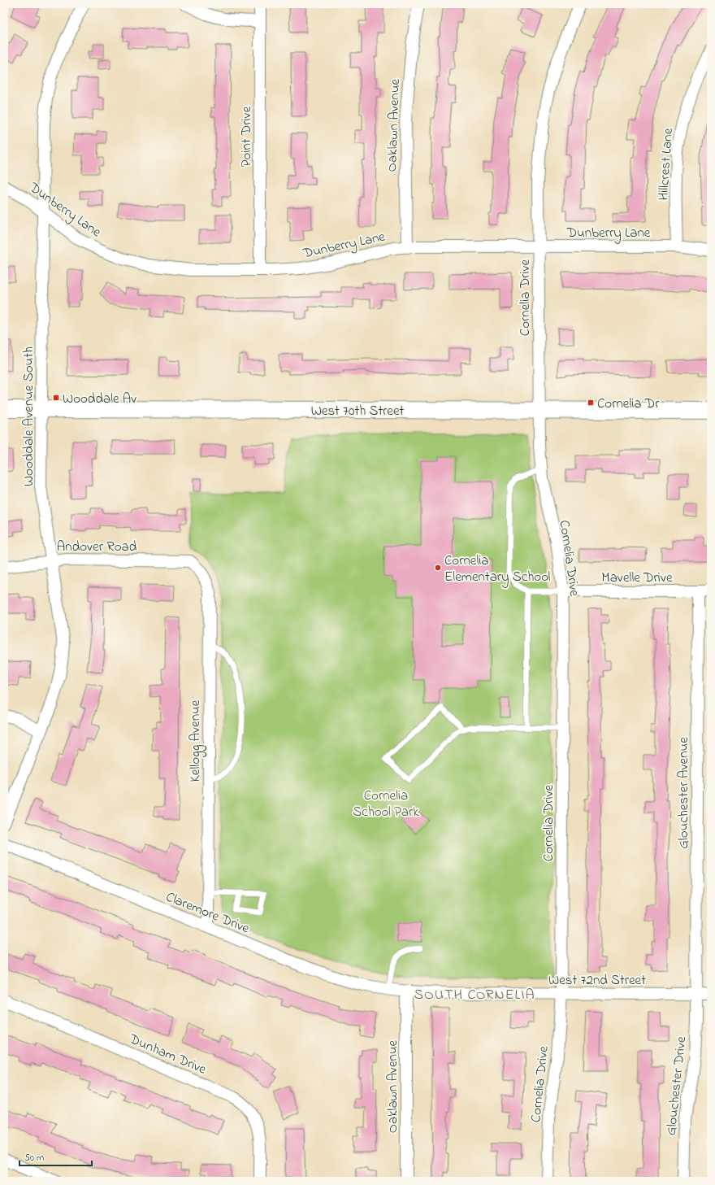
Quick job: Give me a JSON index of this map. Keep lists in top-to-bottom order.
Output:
{
  "streets": {
    "street": [
      "Oaklawn Avenue",
      "Point Drive",
      "Hillcrest Lane",
      "Dunberry Lane",
      "Cornelia Drive",
      "West 70th Street",
      "Wooddale Avenue South",
      "Andover Road",
      "Mavelle Drive",
      "Kellogg Avenue",
      "Glouchester Avenue",
      "Claremore Drive",
      "West 72nd Street",
      "Dunham Drive",
      "Glouchester Drive"
    ]
  },
  "crossings": [
    ["Oaklawn Avenue", "Dunberry Lane"],
    ["Oaklawn Avenue", "Claremore Drive"],
    ["Oaklawn Avenue", "West 72nd Street"],
    ["Point Drive", "Dunberry Lane"],
    ["Hillcrest Lane", "Dunberry Lane"],
    ["Dunberry Lane", "Cornelia Drive"],
    ["Dunberry Lane", "Wooddale Avenue South"],
    ["Cornelia Drive", "West 70th Street"],
    ["Cornelia Drive", "Mavelle Drive"],
    ["Cornelia Drive", "West 72nd Street"],
    ["West 70th Street", "Wooddale Avenue South"],
    ["Wooddale Avenue South", "Andover Road"],
    ["Andover Road", "Kellogg Avenue"],
    ["Mavelle Drive", "Glouchester Avenue"],
    ["Kellogg Avenue", "Claremore Drive"],
    ["Glouchester Avenue", "West 72nd Street"],
    ["Glouchester Avenue", "Glouchester Drive"],
    ["Claremore Drive", "West 72nd Street"],
    ["West 72nd Street", "Glouchester Drive"]
  ],
  "districts": ["SOUTH CORNELIA"],
  "parks": ["Cornelia School Park"],
  "places": {
    "transit": ["Wooddale Av", "Cornelia Dr"],
    "other": ["Cornelia Elementary School"]
  },
  "scale_bar": "50 m"
}
